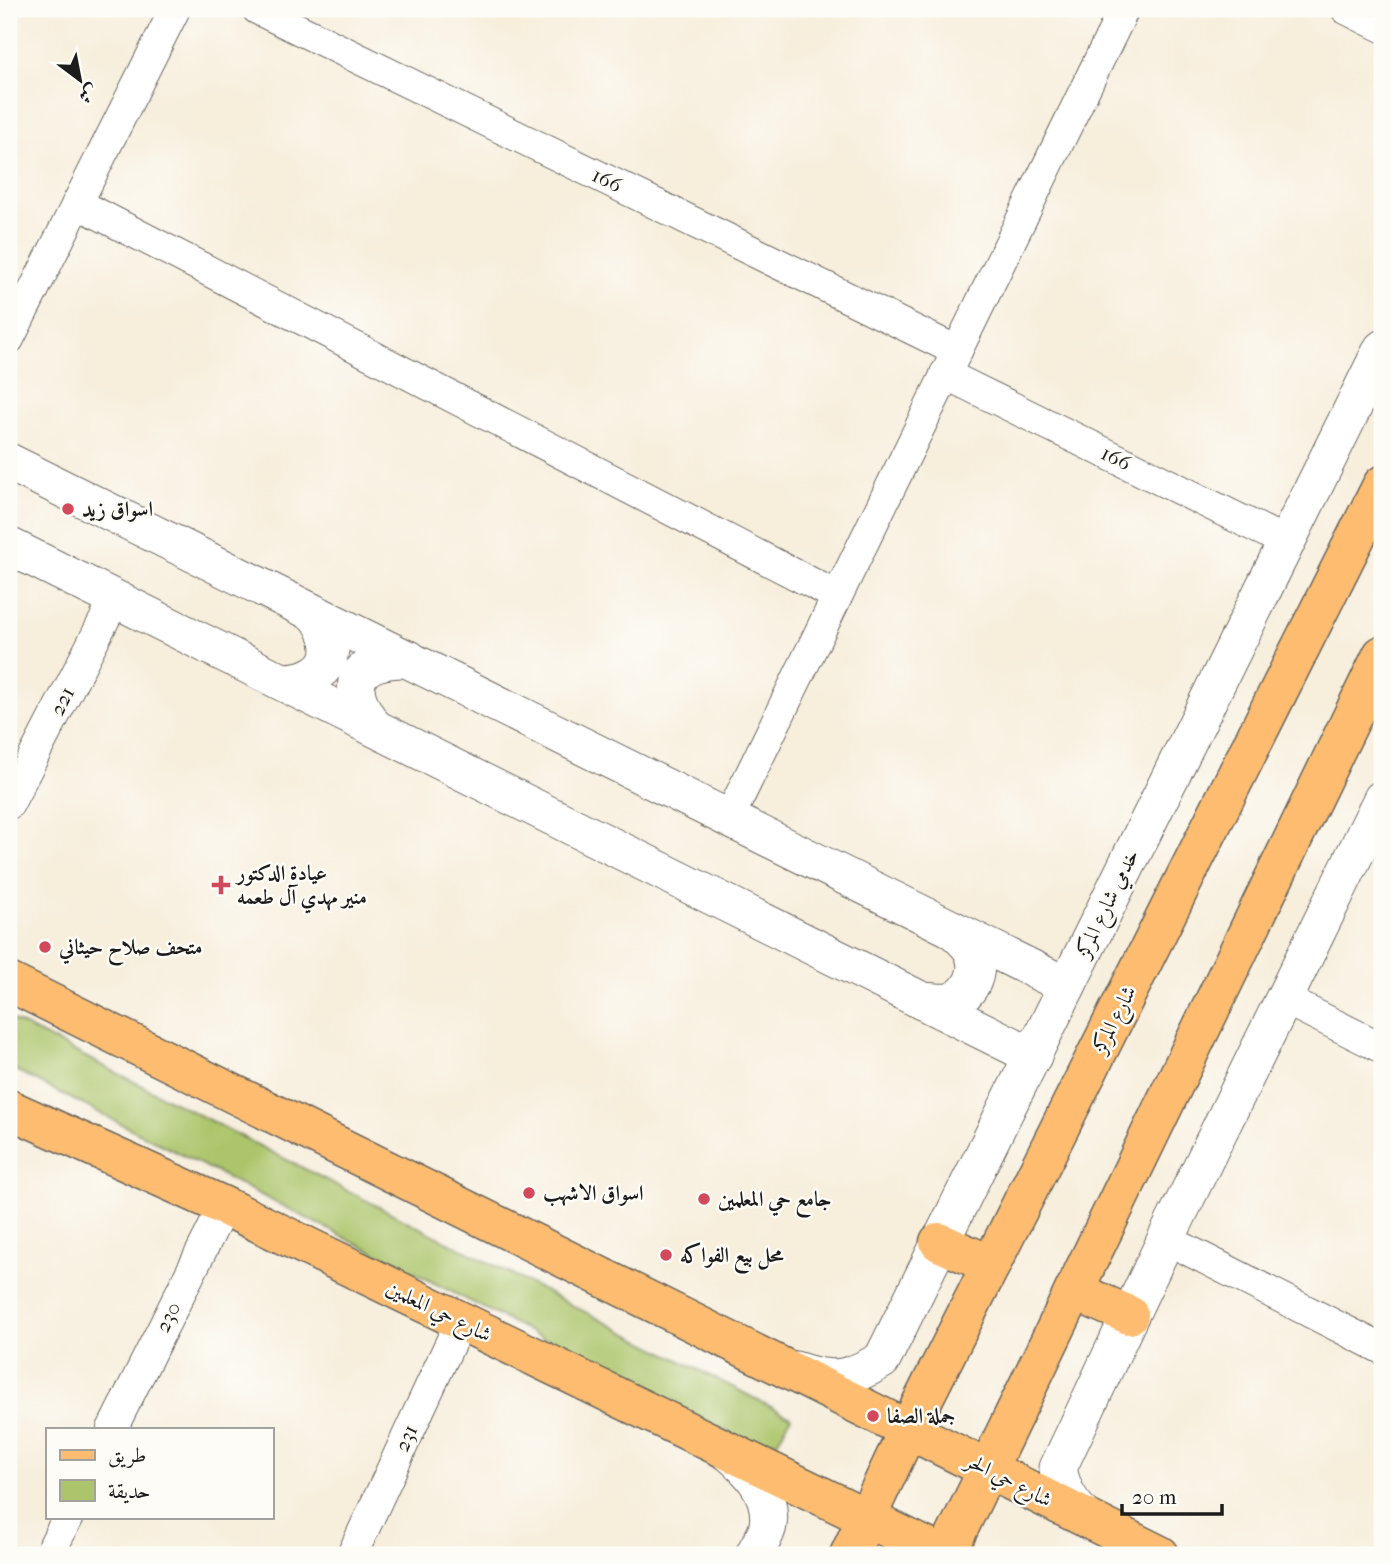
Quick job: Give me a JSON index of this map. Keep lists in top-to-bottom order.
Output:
{
  "streets": {
    "main road": ["شارع المركز", "شارع حي المعلمين", "شارع حي الحر"],
    "street": [
      "166",
      "221",
      "خدمي شارع المركز",
      "230",
      "231"
    ]
  },
  "crossings": [
    ["166", "خدمي شارع المركز"],
    ["خدمي شارع المركز", "شارع حي الحر"],
    ["شارع المركز", "شارع حي المعلمين"],
    ["شارع المركز", "شارع حي الحر"],
    ["شارع حي المعلمين", "230"],
    ["شارع حي المعلمين", "231"]
  ],
  "places": {
    "other": [
      "اسواق زيد",
      "متحف صلاح حيثاني",
      "اسواق الاشهب",
      "جامع حي المعلمين",
      "محل بيع الفواكه",
      "جملة الصفا"
    ],
    "health": ["عيادة الدكتور منير مهدي آل طعمه"]
  },
  "legend": ["طريق", "حديقة"],
  "scale_bar": "20 m",
  "north": "bottom right"
}
